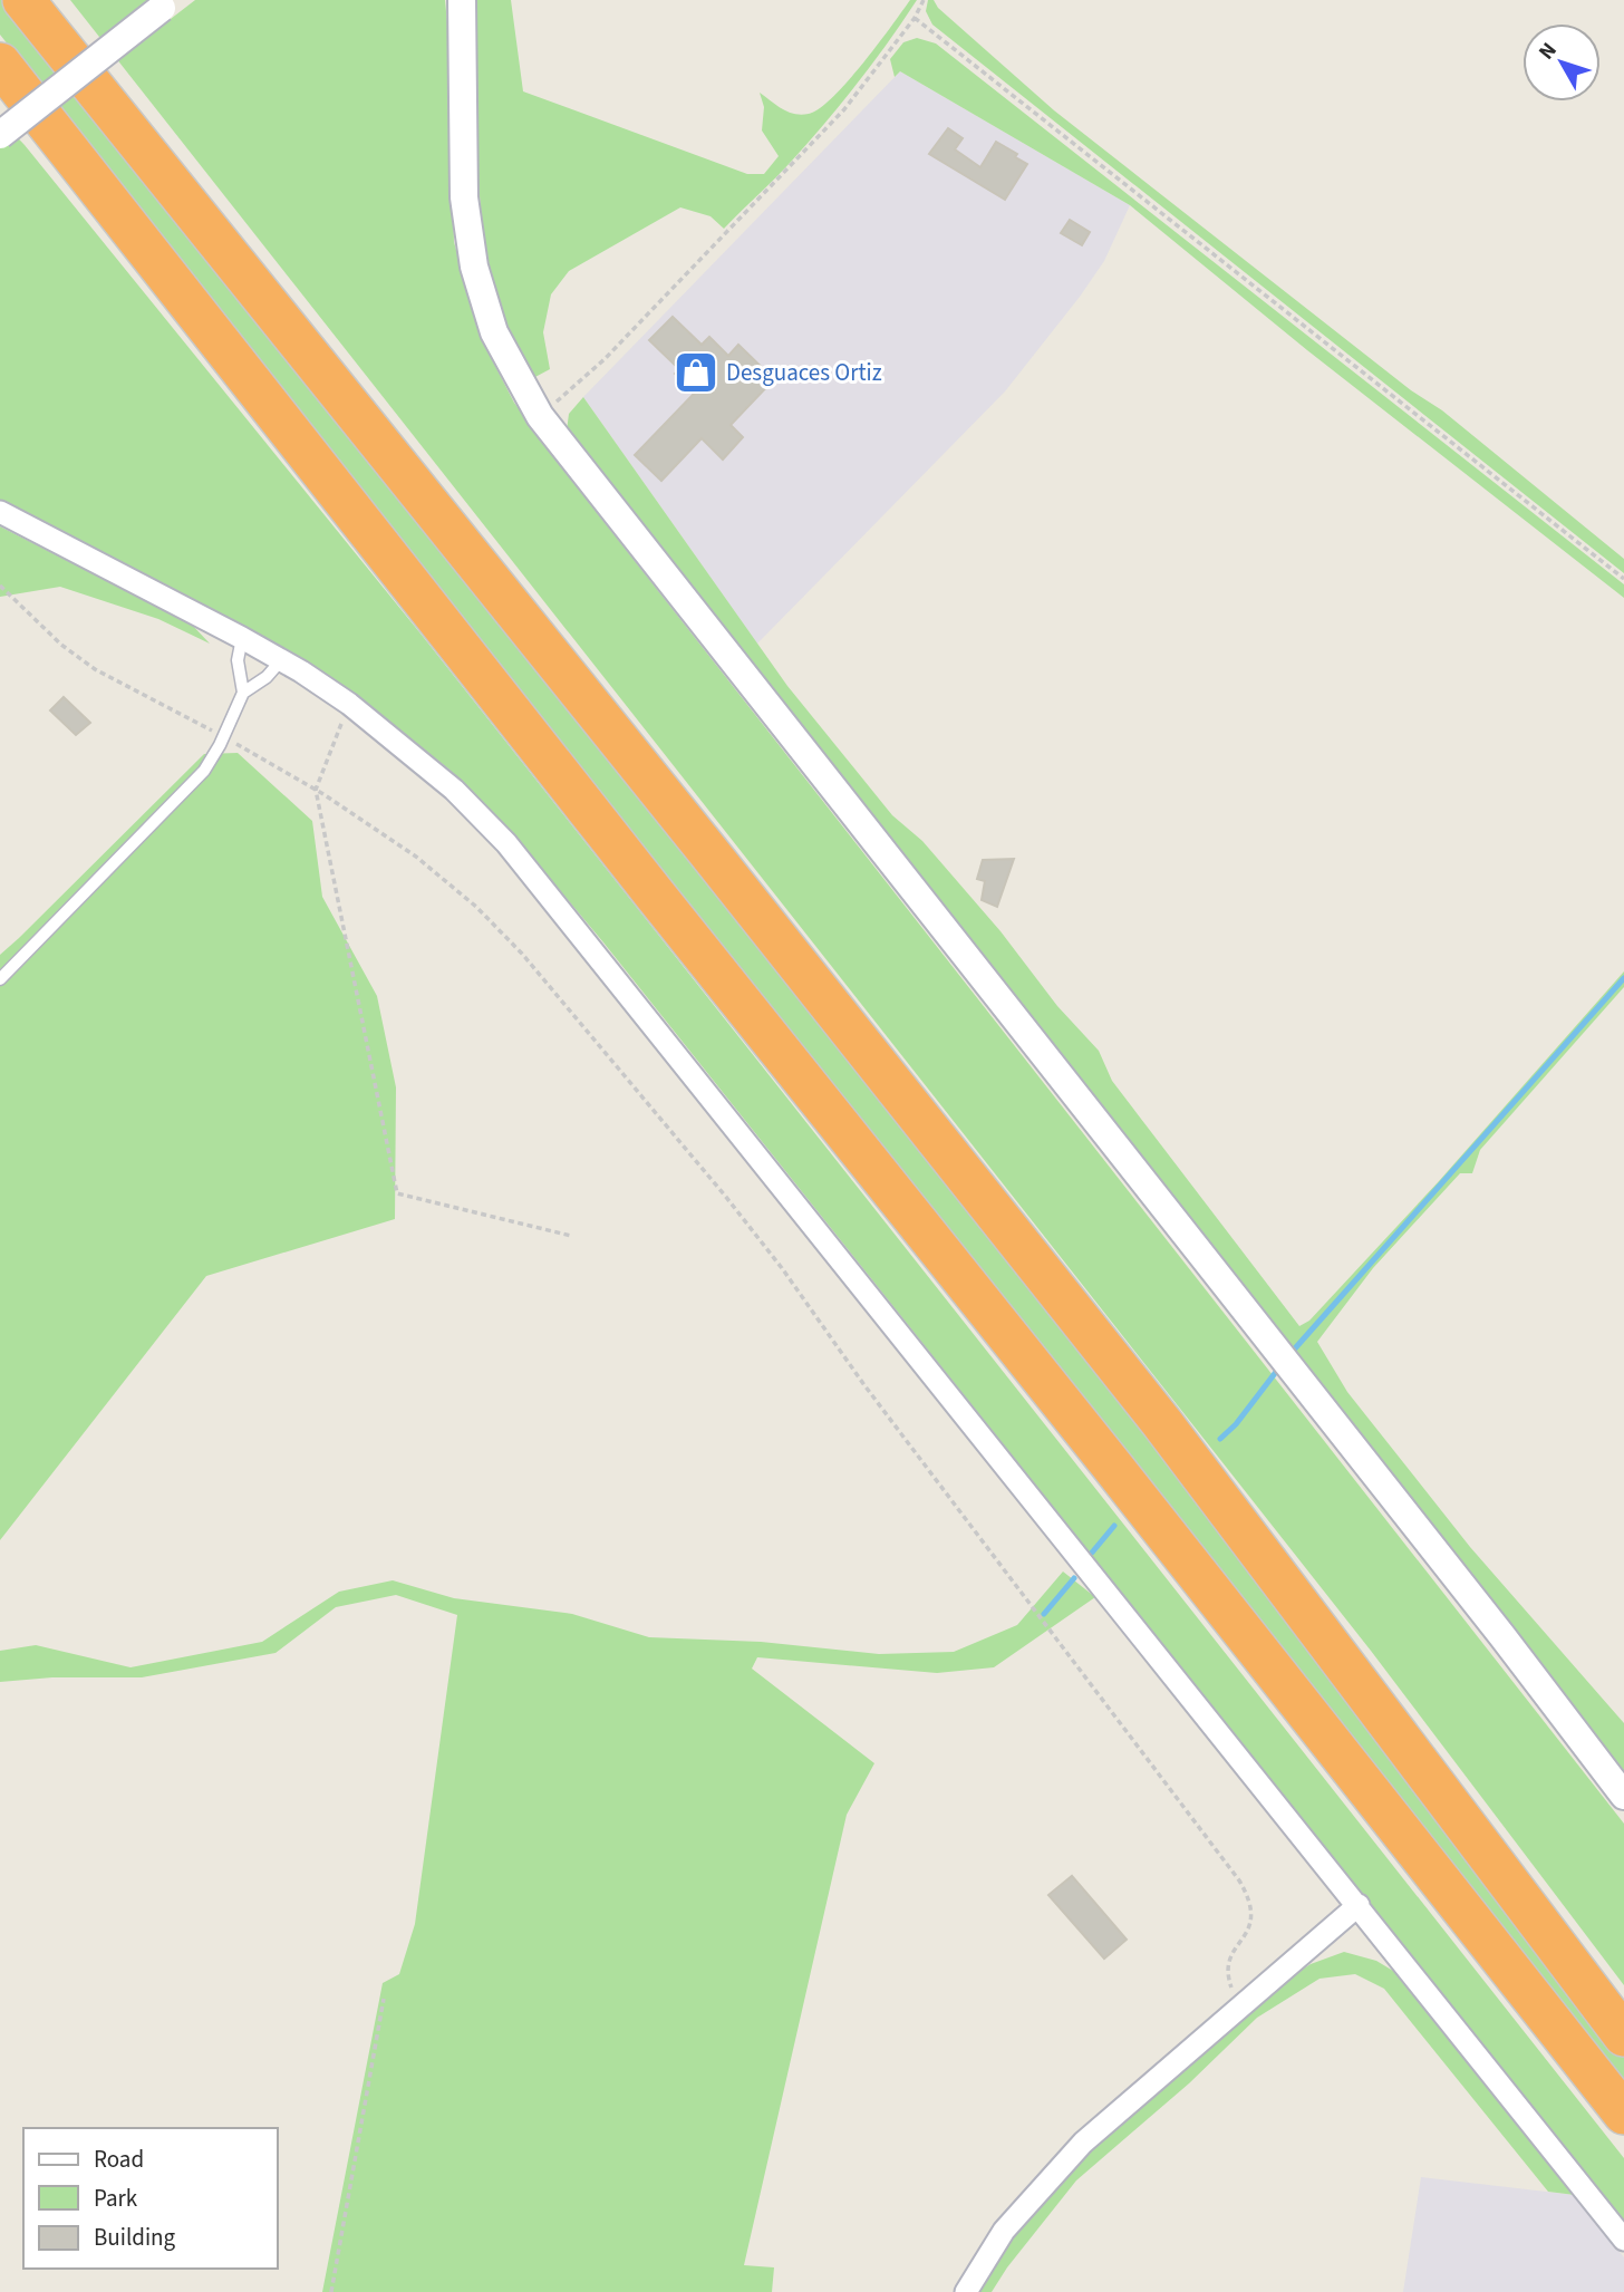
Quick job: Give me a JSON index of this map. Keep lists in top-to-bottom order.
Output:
{
  "places": {
    "shop": ["Desguaces Ortiz"]
  },
  "legend": ["Road", "Park", "Building"],
  "north": "top left"
}
